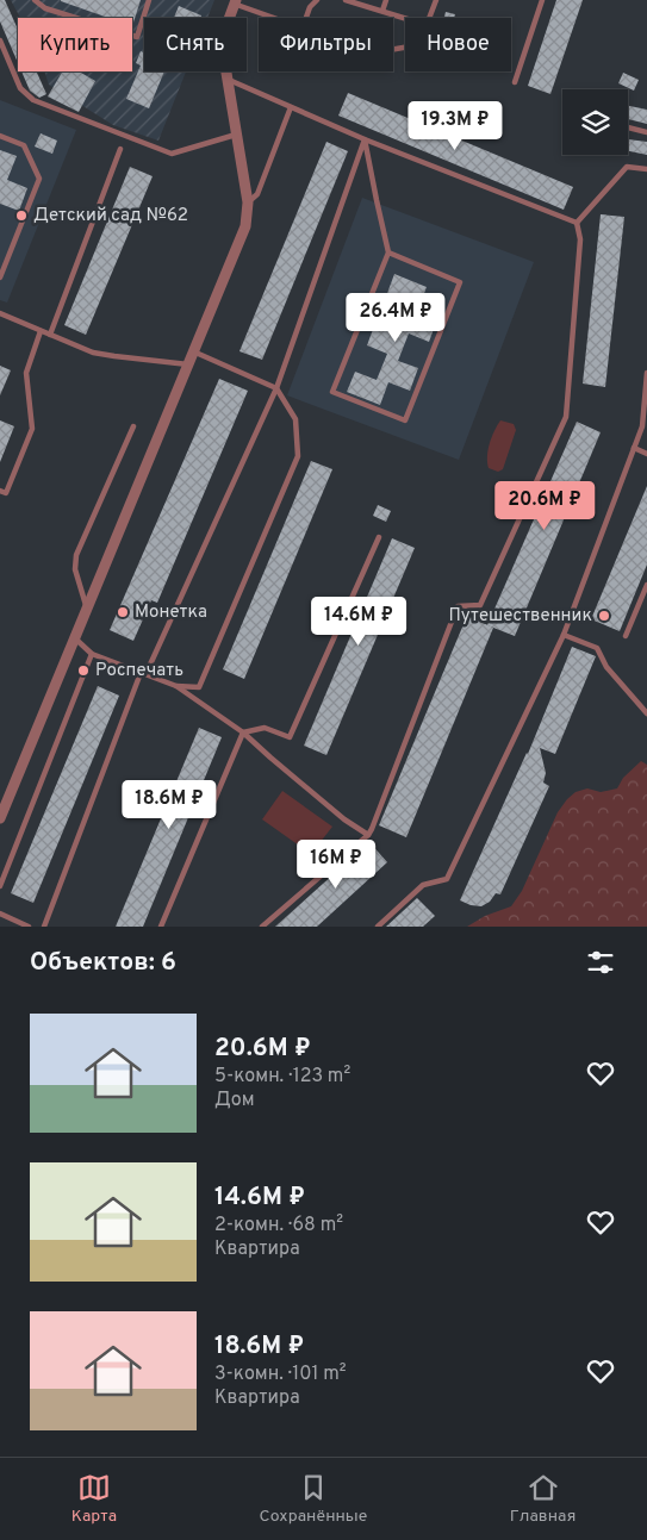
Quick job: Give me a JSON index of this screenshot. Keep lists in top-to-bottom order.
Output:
{
  "places": [
    "Детский сад №62",
    "Монетка",
    "Путешественник",
    "Роспечать"
  ],
  "page": {
    "chip": [
      "Купить",
      "Снять",
      "Фильтры",
      "Новое"
    ],
    "price": [
      "19.3M ₽",
      "26.4M ₽",
      "20.6M ₽",
      "14.6M ₽",
      "18.6M ₽",
      "16M ₽"
    ],
    "heading": "Объектов: 6",
    "list": [
      {
        "name": "20.6M ₽",
        "note": "5-комн. · 123 m² · Дом"
      },
      {
        "name": "14.6M ₽",
        "note": "2-комн. · 68 m² · Квартира"
      },
      {
        "name": "18.6M ₽",
        "note": "3-комн. · 101 m² · Квартира"
      }
    ],
    "tabs": ["Карта", "Сохранённые", "Главная"]
  }
}
